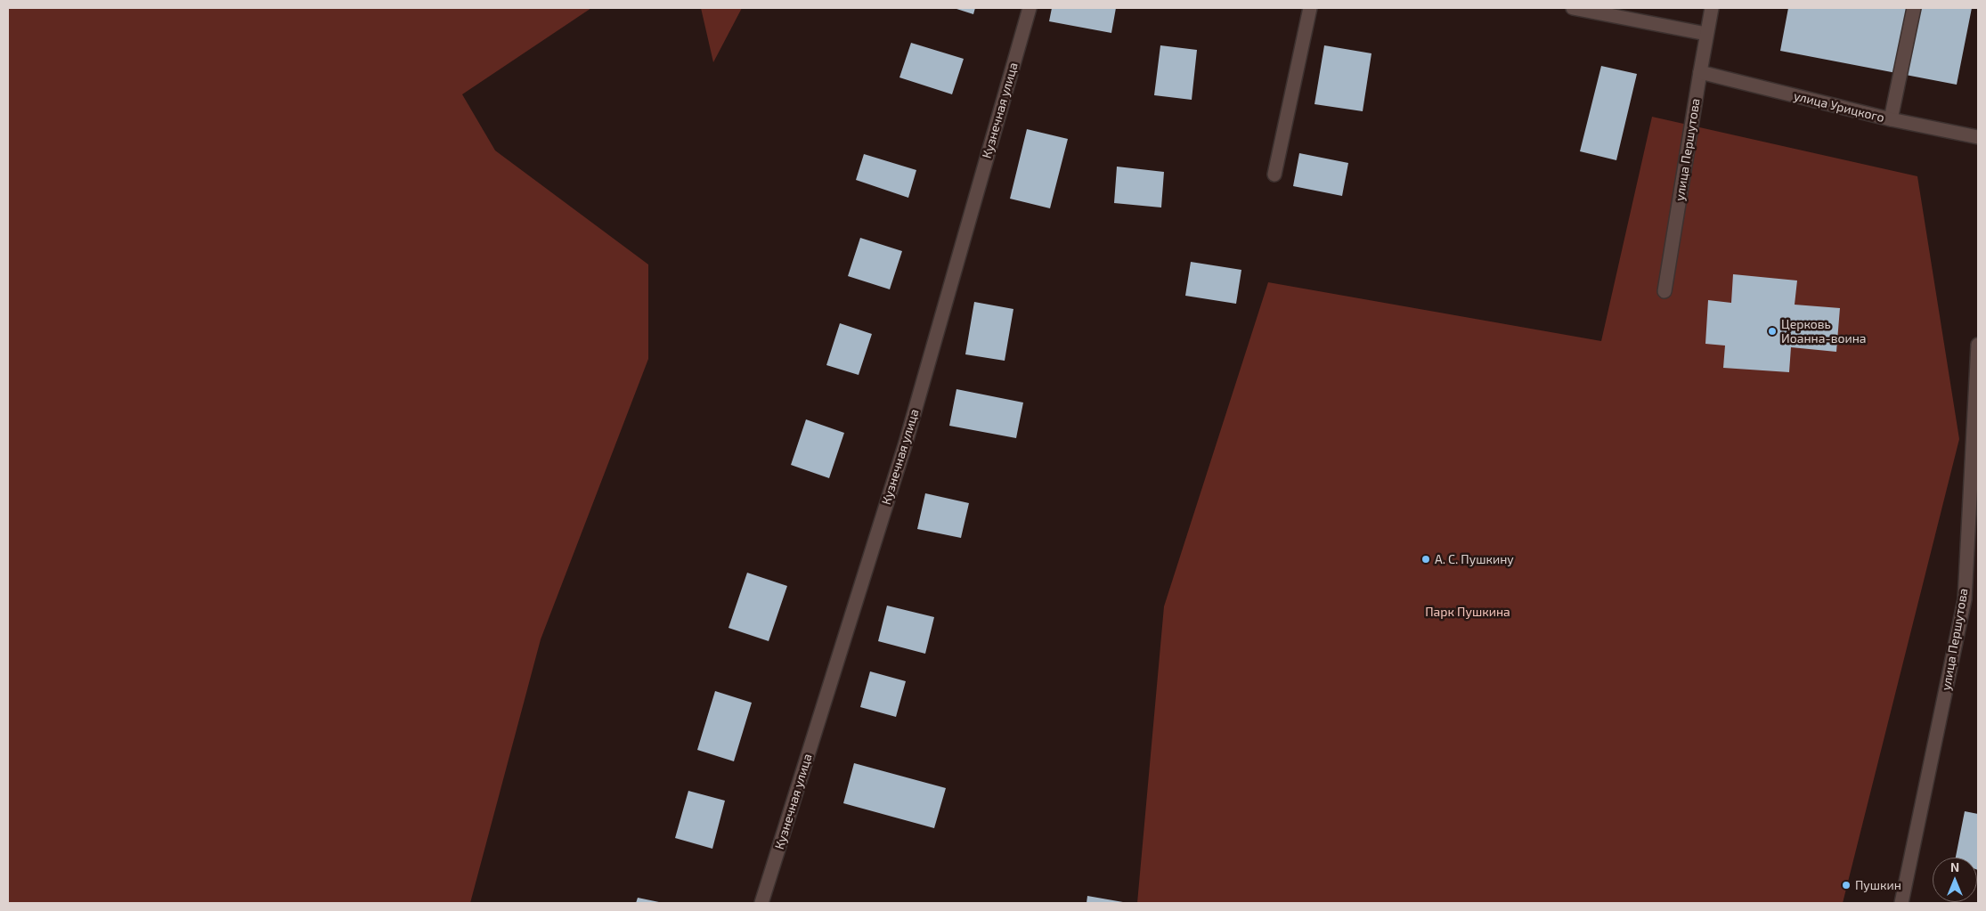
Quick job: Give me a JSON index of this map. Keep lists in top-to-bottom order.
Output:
{
  "streets": {
    "street": ["улица Урицкого", "Кузнечная улица", "улица Першутова"]
  },
  "crossings": [
    ["улица Урицкого", "улица Першутова"]
  ],
  "parks": ["Парк Пушкина"],
  "places": ["Церковь Иоанна-воина", "А. С. Пушкину", "Пушкин"],
  "north": "top"
}
